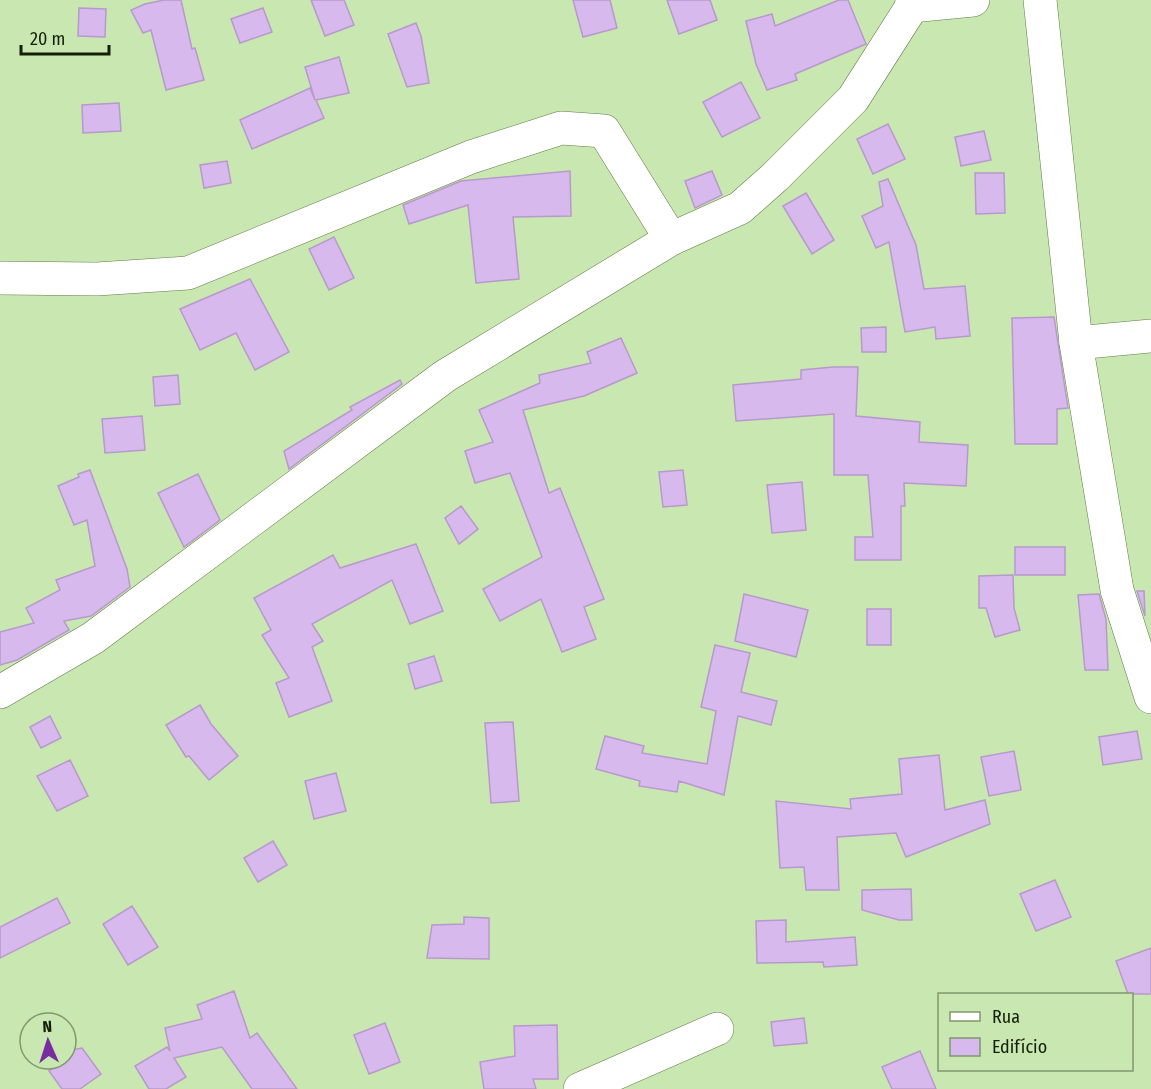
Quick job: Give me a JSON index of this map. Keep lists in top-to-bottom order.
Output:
{
  "legend": ["Rua", "Edifício"],
  "scale_bar": "20 m",
  "north": "top"
}
